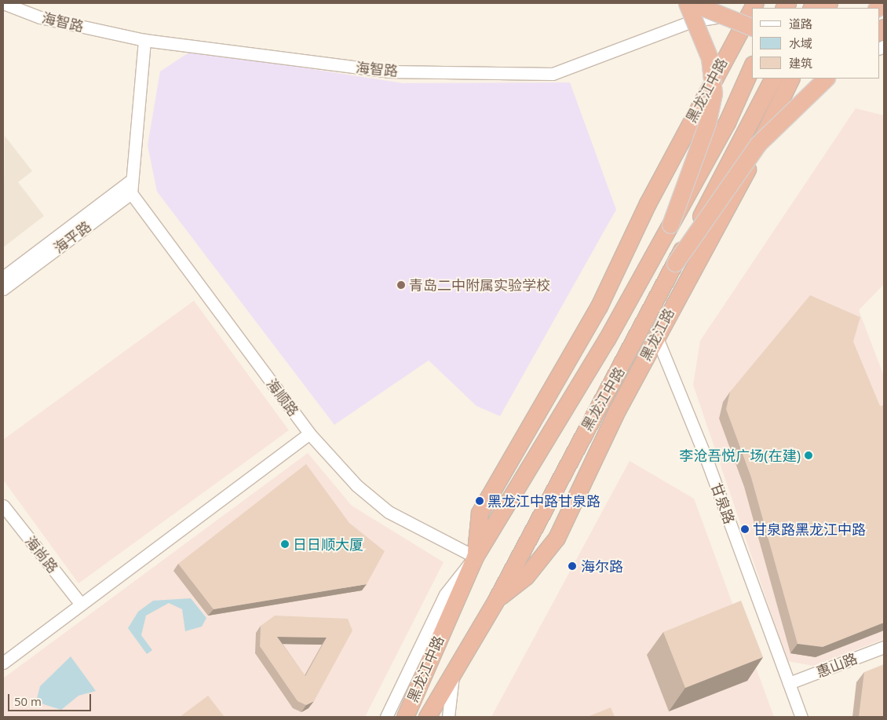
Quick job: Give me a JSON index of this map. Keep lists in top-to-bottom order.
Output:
{
  "streets": {
    "highway": ["黑龙江中路", "黑龙江路"],
    "street": [
      "海智路",
      "海平路",
      "海顺路",
      "甘泉路",
      "海尚路",
      "惠山路"
    ]
  },
  "crossings": [
    ["海智路", "黑龙江中路"],
    ["黑龙江中路", "黑龙江路"],
    ["黑龙江中路", "海顺路"],
    ["海平路", "海顺路"],
    ["黑龙江路", "甘泉路"],
    ["甘泉路", "惠山路"]
  ],
  "places": [
    "青岛二中附属实验学校",
    "李沧吾悦广场(在建)",
    "黑龙江中路甘泉路",
    "甘泉路黑龙江中路",
    "日日顺大厦",
    "海尔路"
  ],
  "legend": ["道路", "水域", "建筑"],
  "scale_bar": "50 m"
}
